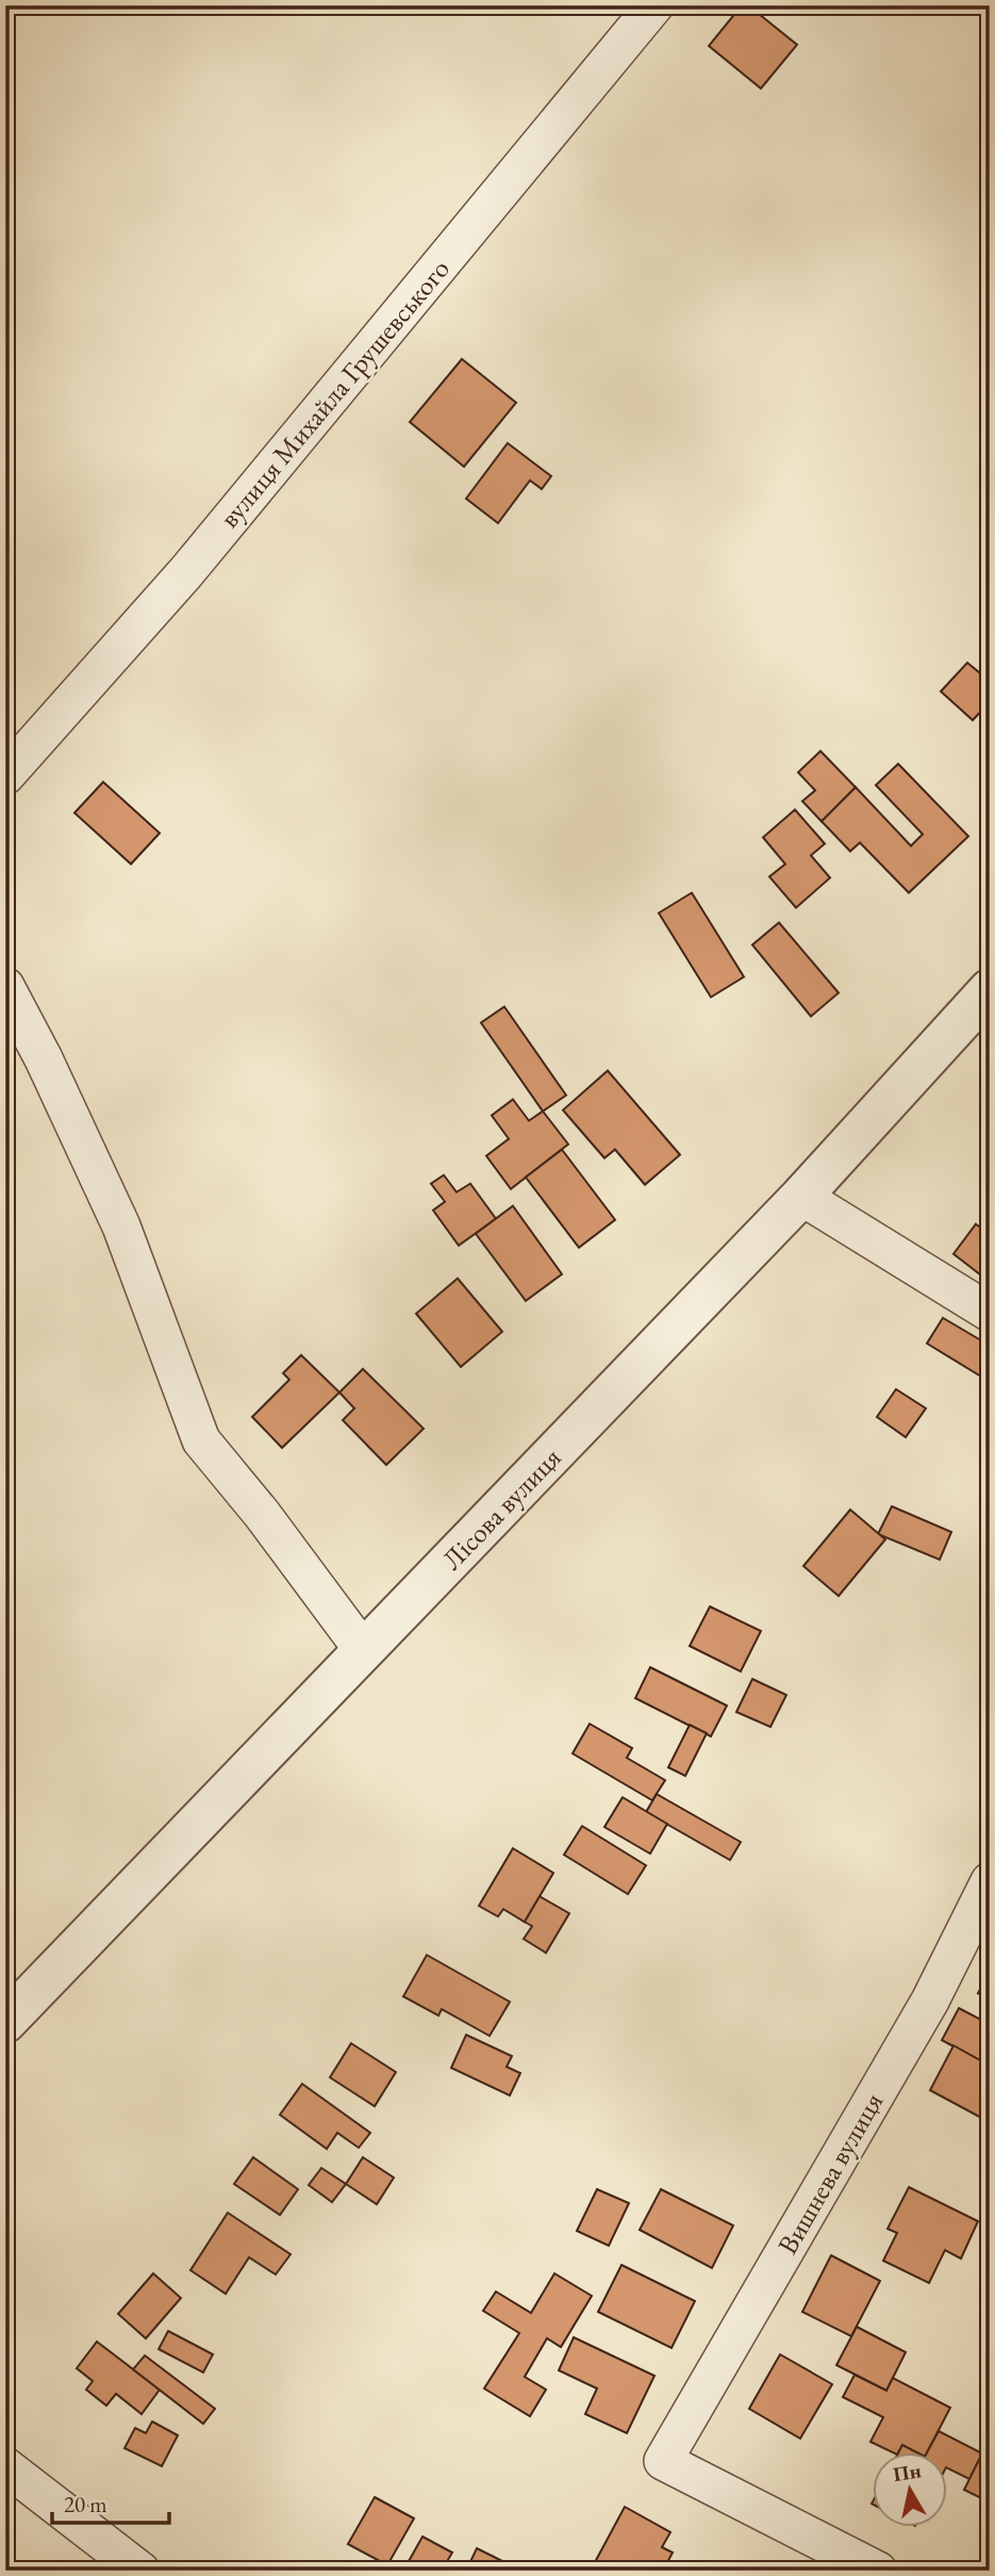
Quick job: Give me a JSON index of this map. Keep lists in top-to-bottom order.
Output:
{
  "streets": {
    "street": ["вулиця Михайла Грушевського", "Лісова вулиця", "Вишнева вулиця"]
  },
  "scale_bar": "20 m",
  "north": "top"
}
